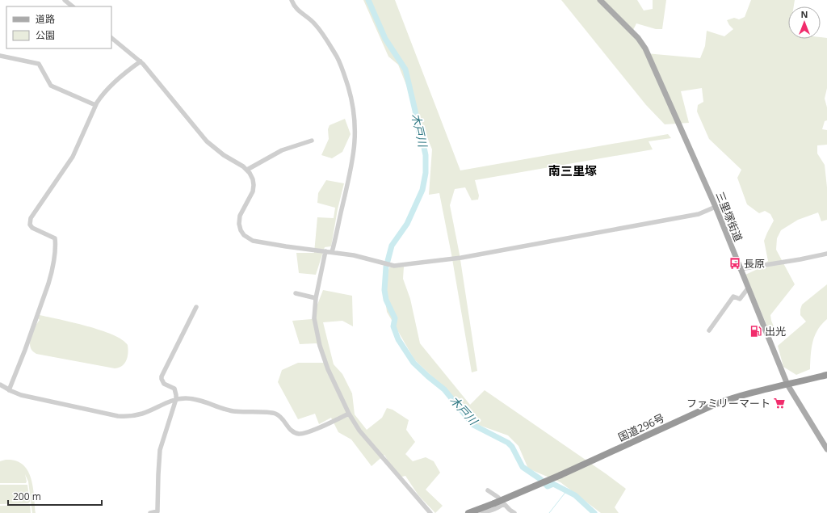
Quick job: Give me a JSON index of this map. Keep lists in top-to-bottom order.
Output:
{
  "streets": {
    "highway": ["国道296号"],
    "main road": ["三里塚街道"]
  },
  "crossings": [
    ["三里塚街道", "国道296号"]
  ],
  "districts": ["南三里塚"],
  "water": ["木戸川"],
  "places": {
    "bus stop": ["長原"],
    "fuel station": ["出光"],
    "supermarket": ["ファミリーマート"]
  },
  "legend": ["道路", "公園"],
  "scale_bar": "200 m",
  "north": "top"
}
